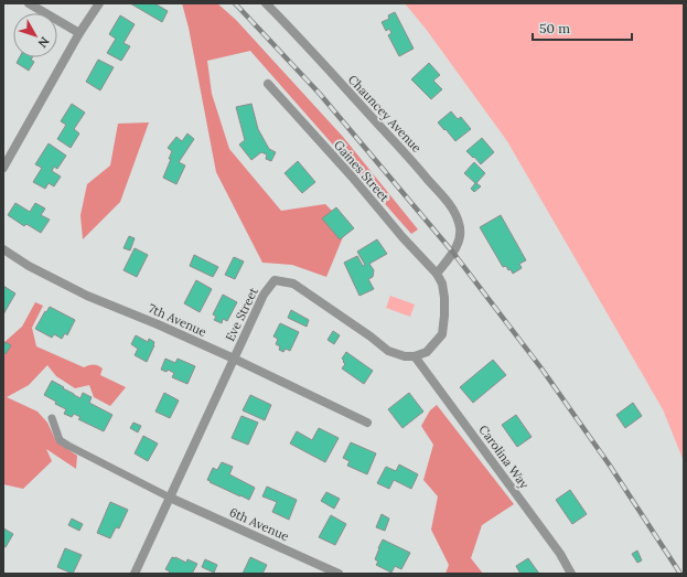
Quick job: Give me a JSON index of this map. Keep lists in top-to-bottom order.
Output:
{
  "streets": {
    "street": [
      "Chauncey Avenue",
      "Gaines Street",
      "Eve Street",
      "7th Avenue",
      "Carolina Way",
      "6th Avenue"
    ]
  },
  "crossings": [
    ["Chauncey Avenue", "Gaines Street"],
    ["Eve Street", "7th Avenue"],
    ["Eve Street", "Carolina Way"],
    ["Eve Street", "6th Avenue"]
  ],
  "scale_bar": "50 m",
  "north": "bottom right"
}
